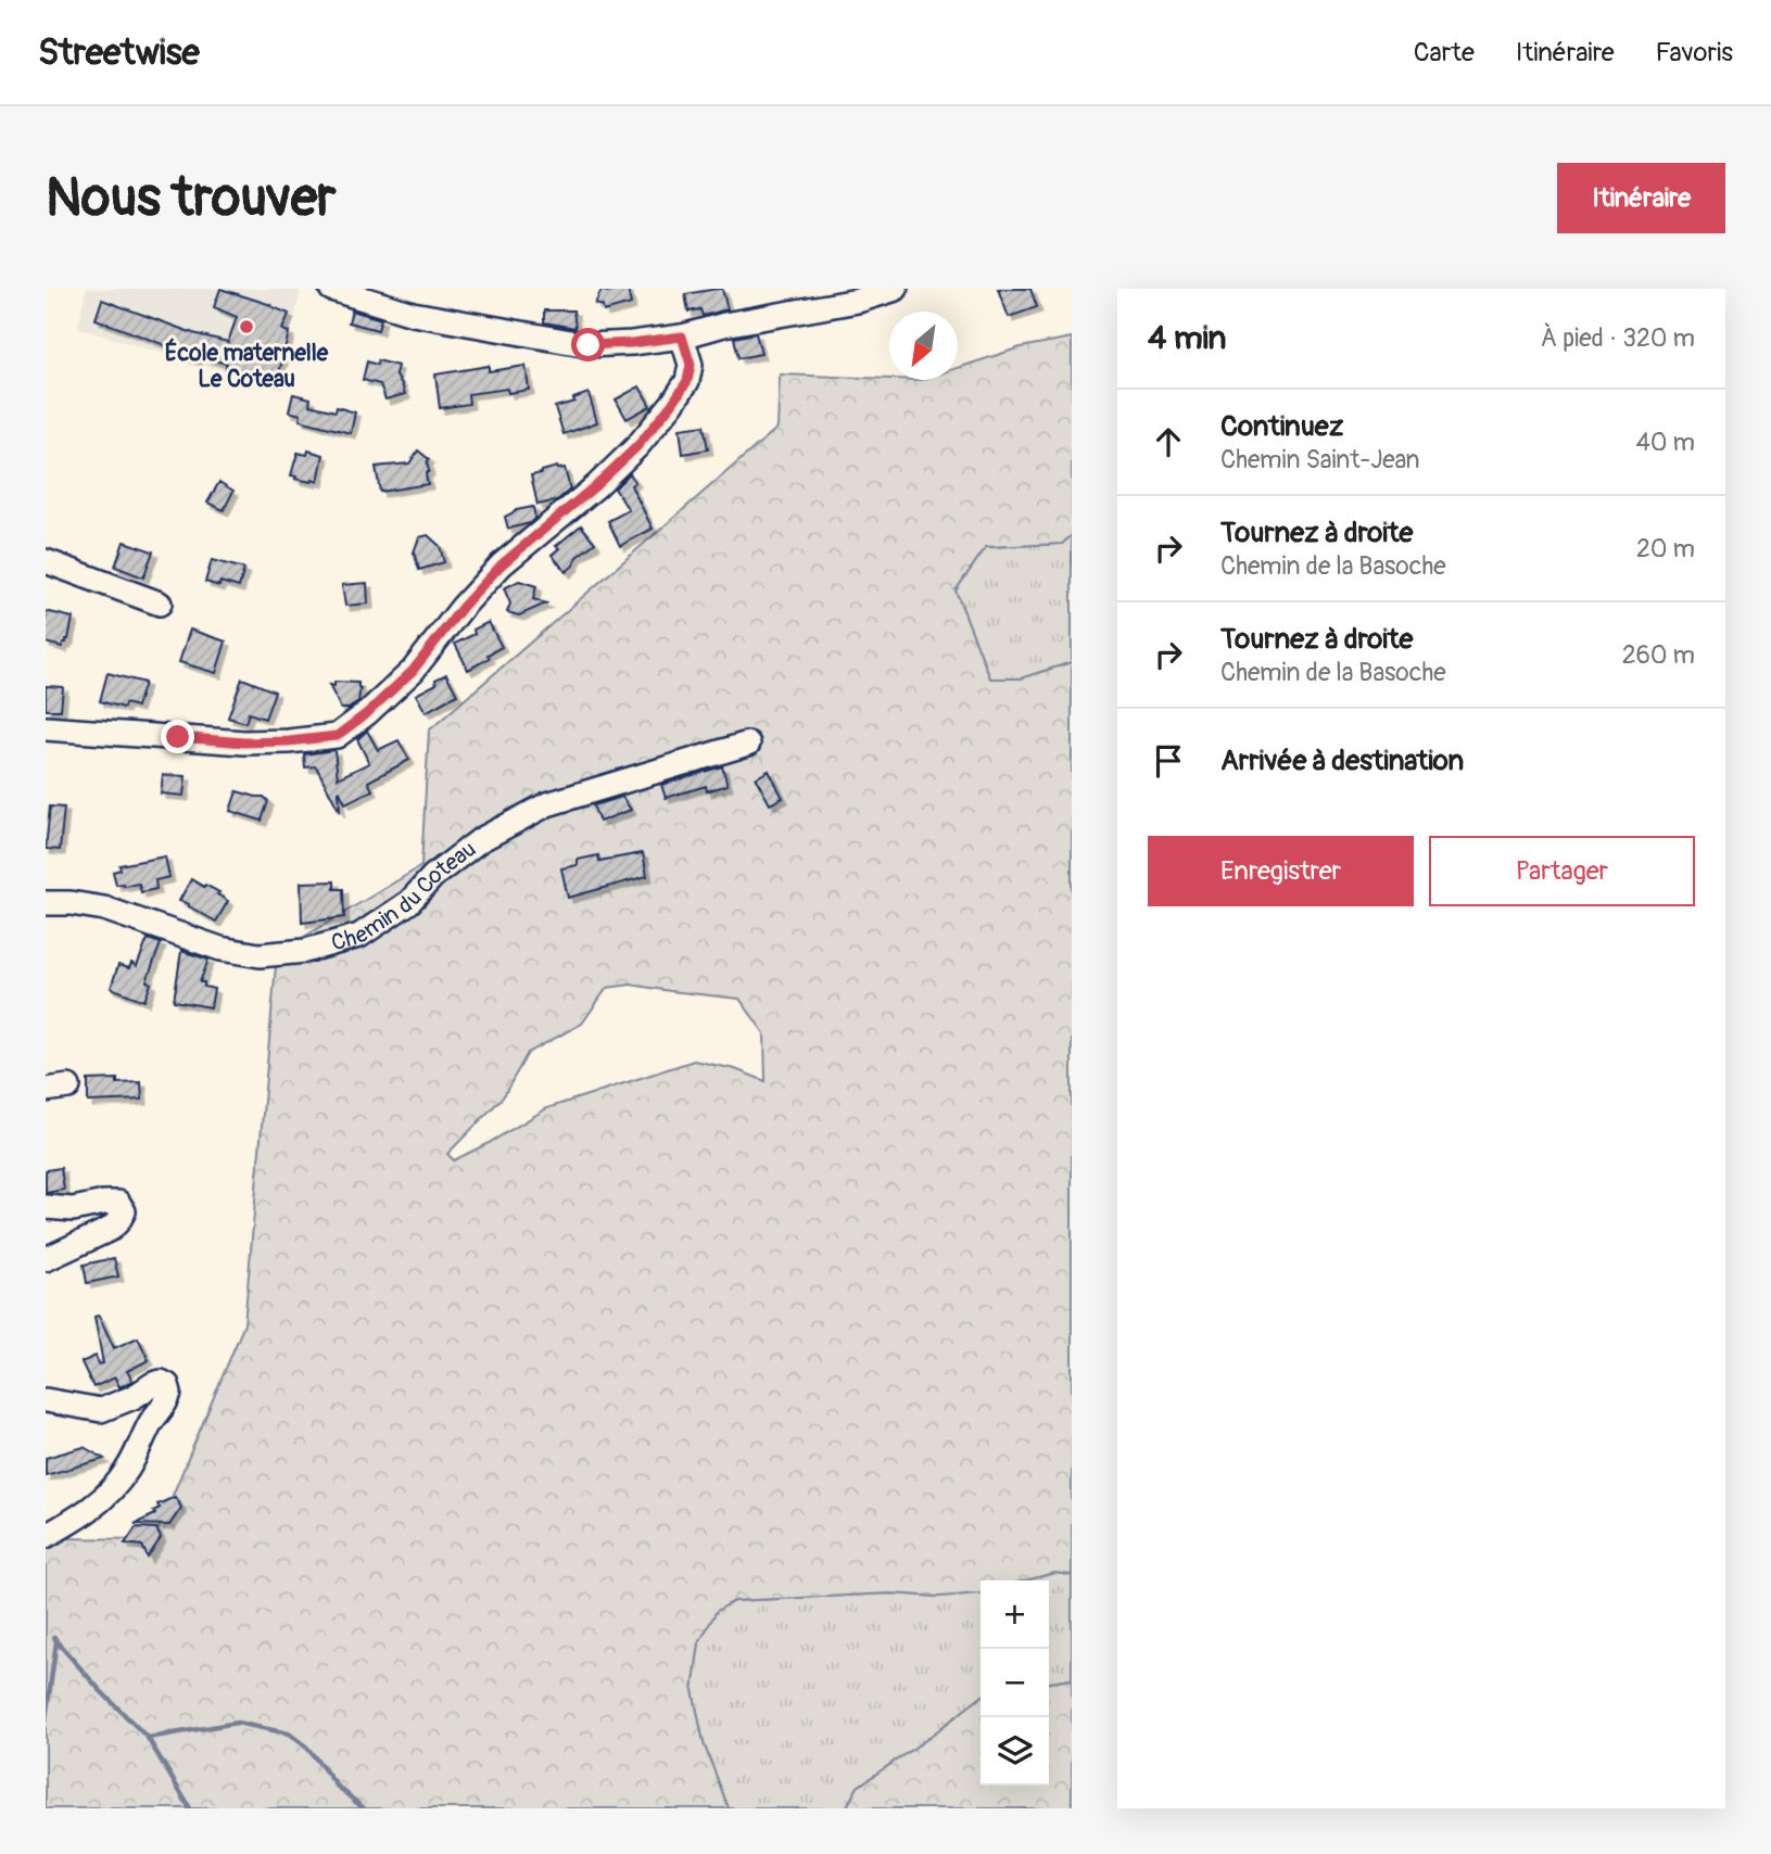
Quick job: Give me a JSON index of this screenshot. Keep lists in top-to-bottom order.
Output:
{
  "streets": {
    "street": ["Chemin du Coteau"]
  },
  "places": ["École maternelle Le Coteau"],
  "north": "bottom left",
  "page": {
    "header": "Streetwise",
    "nav": ["Carte", "Itinéraire", "Favoris"],
    "buttons": [
      "Itinéraire",
      ["Enregistrer", "Partager"]
    ],
    "title": "Nous trouver",
    "heading": ["4 min", "À pied · 320 m"],
    "list": [
      ["Continuez", "Chemin Saint-Jean", "40 m"],
      ["Tournez à droite", "Chemin de la Basoche", "20 m"],
      ["Tournez à droite", "Chemin de la Basoche", "260 m"],
      "Arrivée à destination"
    ],
    "map_buttons": ["+", "−"]
  }
}
